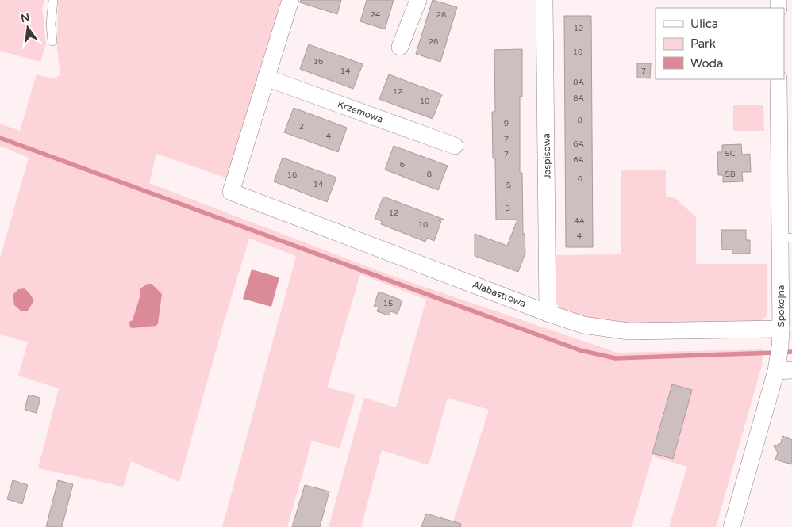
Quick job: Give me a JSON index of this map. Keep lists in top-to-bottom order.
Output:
{
  "streets": {
    "street": [
      "Krzemowa",
      "Jaspisowa",
      "Alabastrowa",
      "Spokojna"
    ]
  },
  "crossings": [
    ["Krzemowa", "Alabastrowa"],
    ["Jaspisowa", "Alabastrowa"],
    ["Alabastrowa", "Spokojna"]
  ],
  "house_numbers": [
    "24",
    "28",
    "12",
    "26",
    "10",
    "16",
    "14",
    "7",
    "8A",
    "12",
    "8A",
    "10",
    "8",
    "9",
    "2",
    "4",
    "7",
    "6A",
    "5C",
    "7",
    "6A",
    "6",
    "8",
    "5B",
    "16",
    "6",
    "14",
    "5",
    "3",
    "12",
    "4A",
    "10",
    "4",
    "15"
  ],
  "legend": ["Ulica", "Park", "Woda"],
  "north": "top"
}
